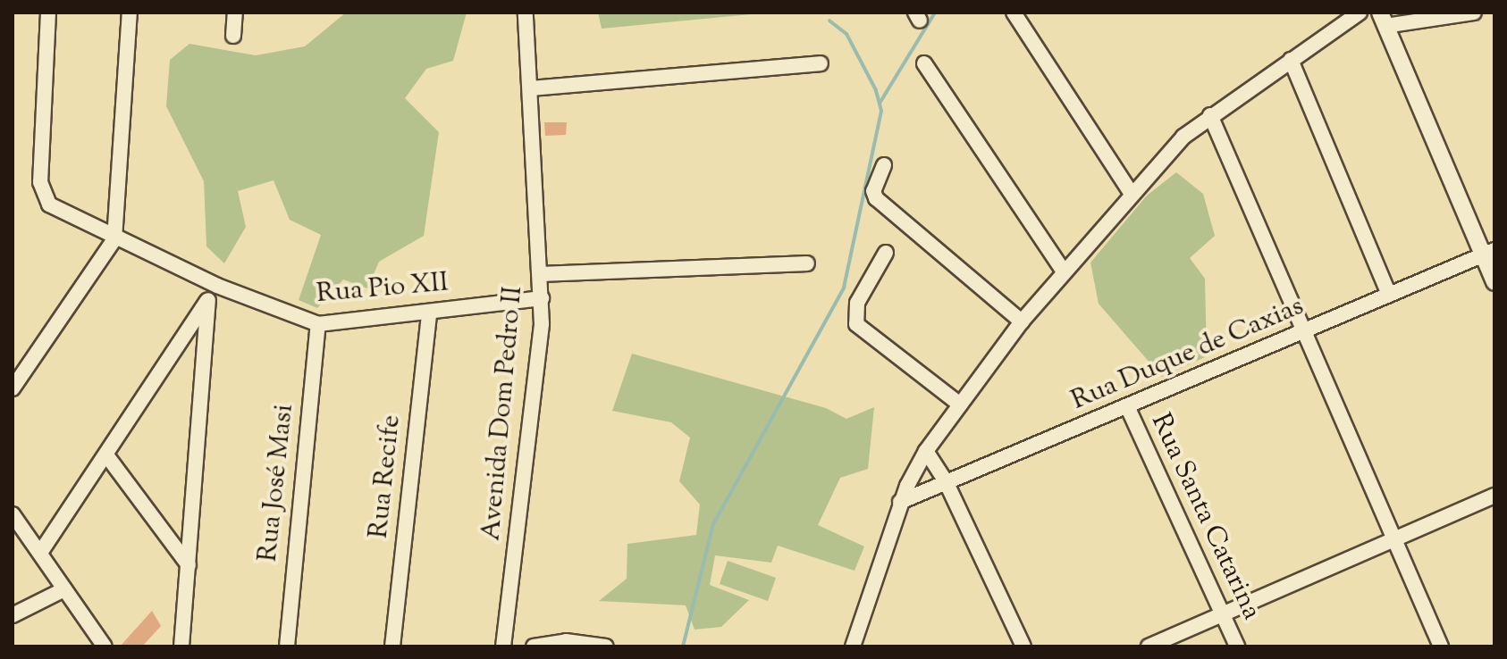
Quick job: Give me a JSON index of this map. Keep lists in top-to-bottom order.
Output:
{
  "streets": {
    "street": [
      "Rua Pio XII",
      "Rua Duque de Caxias",
      "Avenida Dom Pedro II",
      "Rua Recife",
      "Rua José Masi",
      "Rua Santa Catarina"
    ]
  },
  "crossings": [
    ["Rua Pio XII", "Avenida Dom Pedro II"],
    ["Rua Pio XII", "Rua Recife"],
    ["Rua Pio XII", "Rua José Masi"],
    ["Rua Duque de Caxias", "Rua Santa Catarina"]
  ]
}
